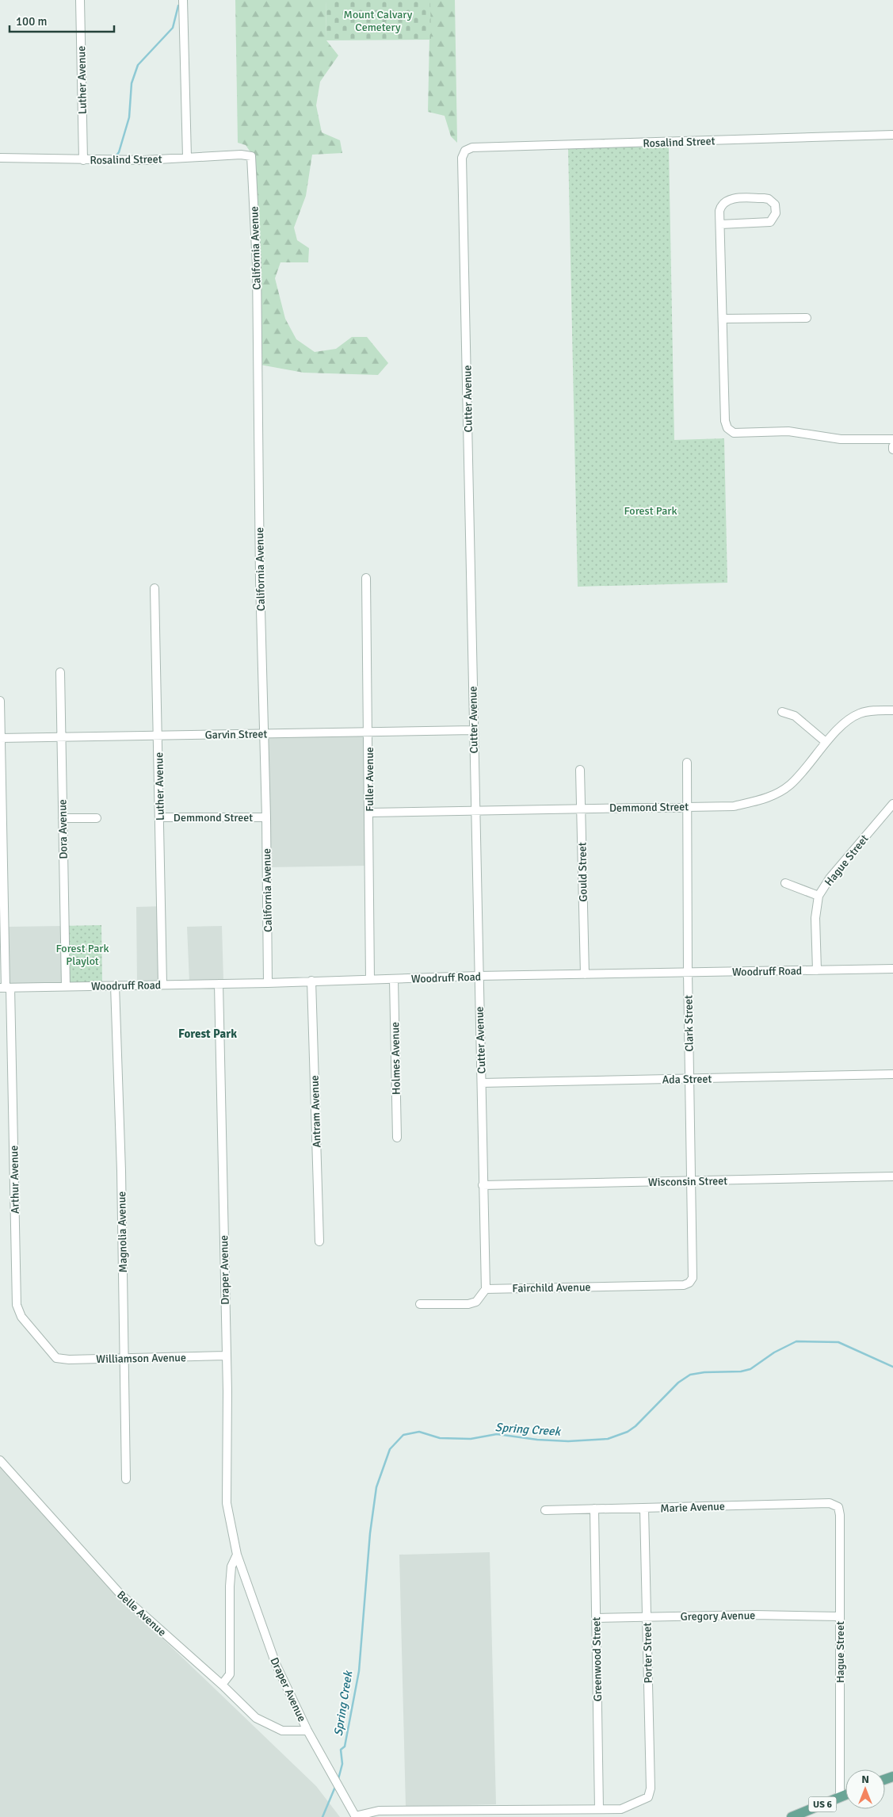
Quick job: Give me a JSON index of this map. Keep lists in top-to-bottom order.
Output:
{
  "streets": {
    "main road": ["US 6"],
    "street": [
      "Luther Avenue",
      "Rosalind Street",
      "California Avenue",
      "Cutter Avenue",
      "Garvin Street",
      "Fuller Avenue",
      "Demmond Street",
      "Dora Avenue",
      "Hague Street",
      "Gould Street",
      "Woodruff Road",
      "Clark Street",
      "Holmes Avenue",
      "Ada Street",
      "Antram Avenue",
      "Arthur Avenue",
      "Wisconsin Street",
      "Magnolia Avenue",
      "Draper Avenue",
      "Fairchild Avenue",
      "Williamson Avenue",
      "Marie Avenue",
      "Belle Avenue",
      "Gregory Avenue",
      "Porter Street",
      "Greenwood Street"
    ]
  },
  "crossings": [
    ["Luther Avenue", "Rosalind Street"],
    ["Luther Avenue", "Garvin Street"],
    ["Luther Avenue", "Demmond Street"],
    ["Luther Avenue", "Woodruff Road"],
    ["Rosalind Street", "California Avenue"],
    ["Rosalind Street", "Cutter Avenue"],
    ["California Avenue", "Garvin Street"],
    ["California Avenue", "Demmond Street"],
    ["California Avenue", "Woodruff Road"],
    ["Cutter Avenue", "Garvin Street"],
    ["Cutter Avenue", "Demmond Street"],
    ["Cutter Avenue", "Woodruff Road"],
    ["Cutter Avenue", "Ada Street"],
    ["Cutter Avenue", "Wisconsin Street"],
    ["Cutter Avenue", "Fairchild Avenue"],
    ["Garvin Street", "Fuller Avenue"],
    ["Garvin Street", "Dora Avenue"],
    ["Garvin Street", "Arthur Avenue"],
    ["Fuller Avenue", "Demmond Street"],
    ["Fuller Avenue", "Woodruff Road"],
    ["Demmond Street", "Gould Street"],
    ["Demmond Street", "Clark Street"],
    ["Dora Avenue", "Woodruff Road"],
    ["Hague Street", "Woodruff Road"],
    ["Hague Street", "Marie Avenue"],
    ["Hague Street", "Gregory Avenue"],
    ["Hague Street", "US 6"],
    ["Gould Street", "Woodruff Road"],
    ["Woodruff Road", "Clark Street"],
    ["Woodruff Road", "Holmes Avenue"],
    ["Woodruff Road", "Antram Avenue"],
    ["Woodruff Road", "Arthur Avenue"],
    ["Woodruff Road", "Magnolia Avenue"],
    ["Woodruff Road", "Draper Avenue"],
    ["Clark Street", "Ada Street"],
    ["Clark Street", "Wisconsin Street"],
    ["Clark Street", "Fairchild Avenue"],
    ["Arthur Avenue", "Williamson Avenue"],
    ["Magnolia Avenue", "Williamson Avenue"],
    ["Draper Avenue", "Williamson Avenue"],
    ["Draper Avenue", "Belle Avenue"],
    ["Marie Avenue", "Porter Street"],
    ["Marie Avenue", "Greenwood Street"],
    ["Gregory Avenue", "Porter Street"],
    ["Gregory Avenue", "Greenwood Street"]
  ],
  "districts": ["Forest Park"],
  "water": ["Spring Creek"],
  "parks": ["Mount Calvary Cemetery", "Forest Park", "Forest Park Playlot"],
  "scale_bar": "100 m",
  "north": "top"
}
